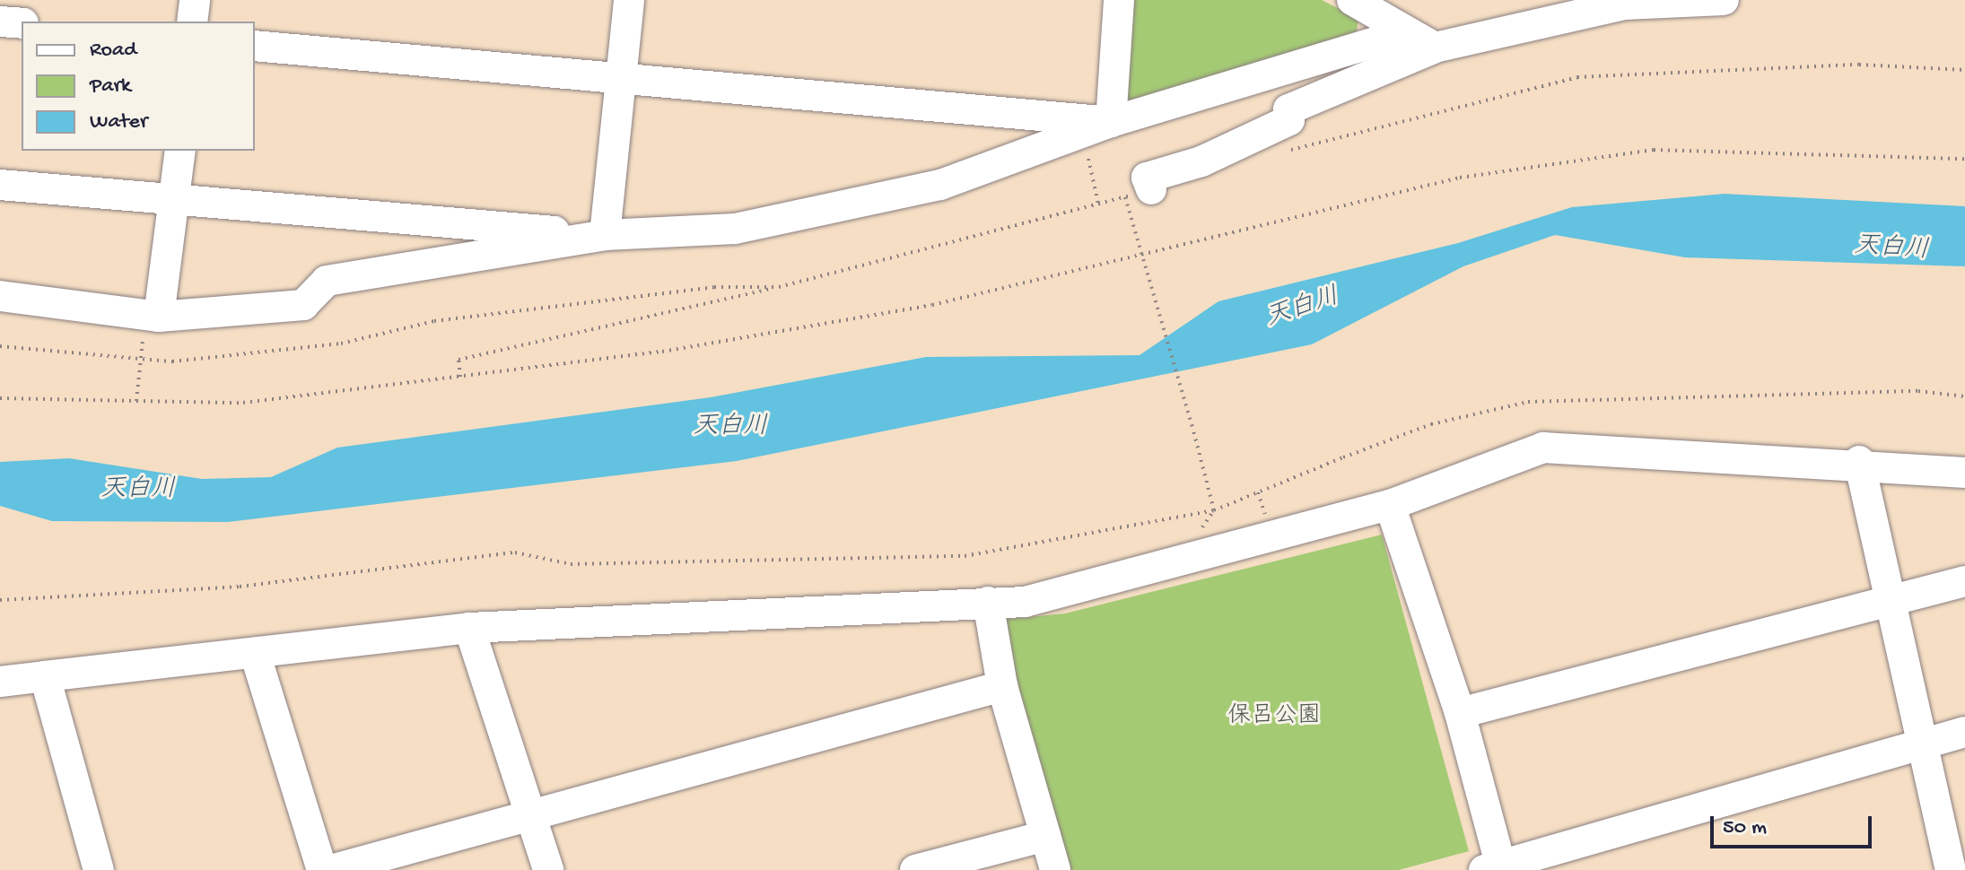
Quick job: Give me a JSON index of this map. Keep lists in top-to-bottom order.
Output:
{
  "water": ["天白川"],
  "parks": ["保呂公園"],
  "legend": ["Road", "Park", "Water"],
  "scale_bar": "50 m"
}
